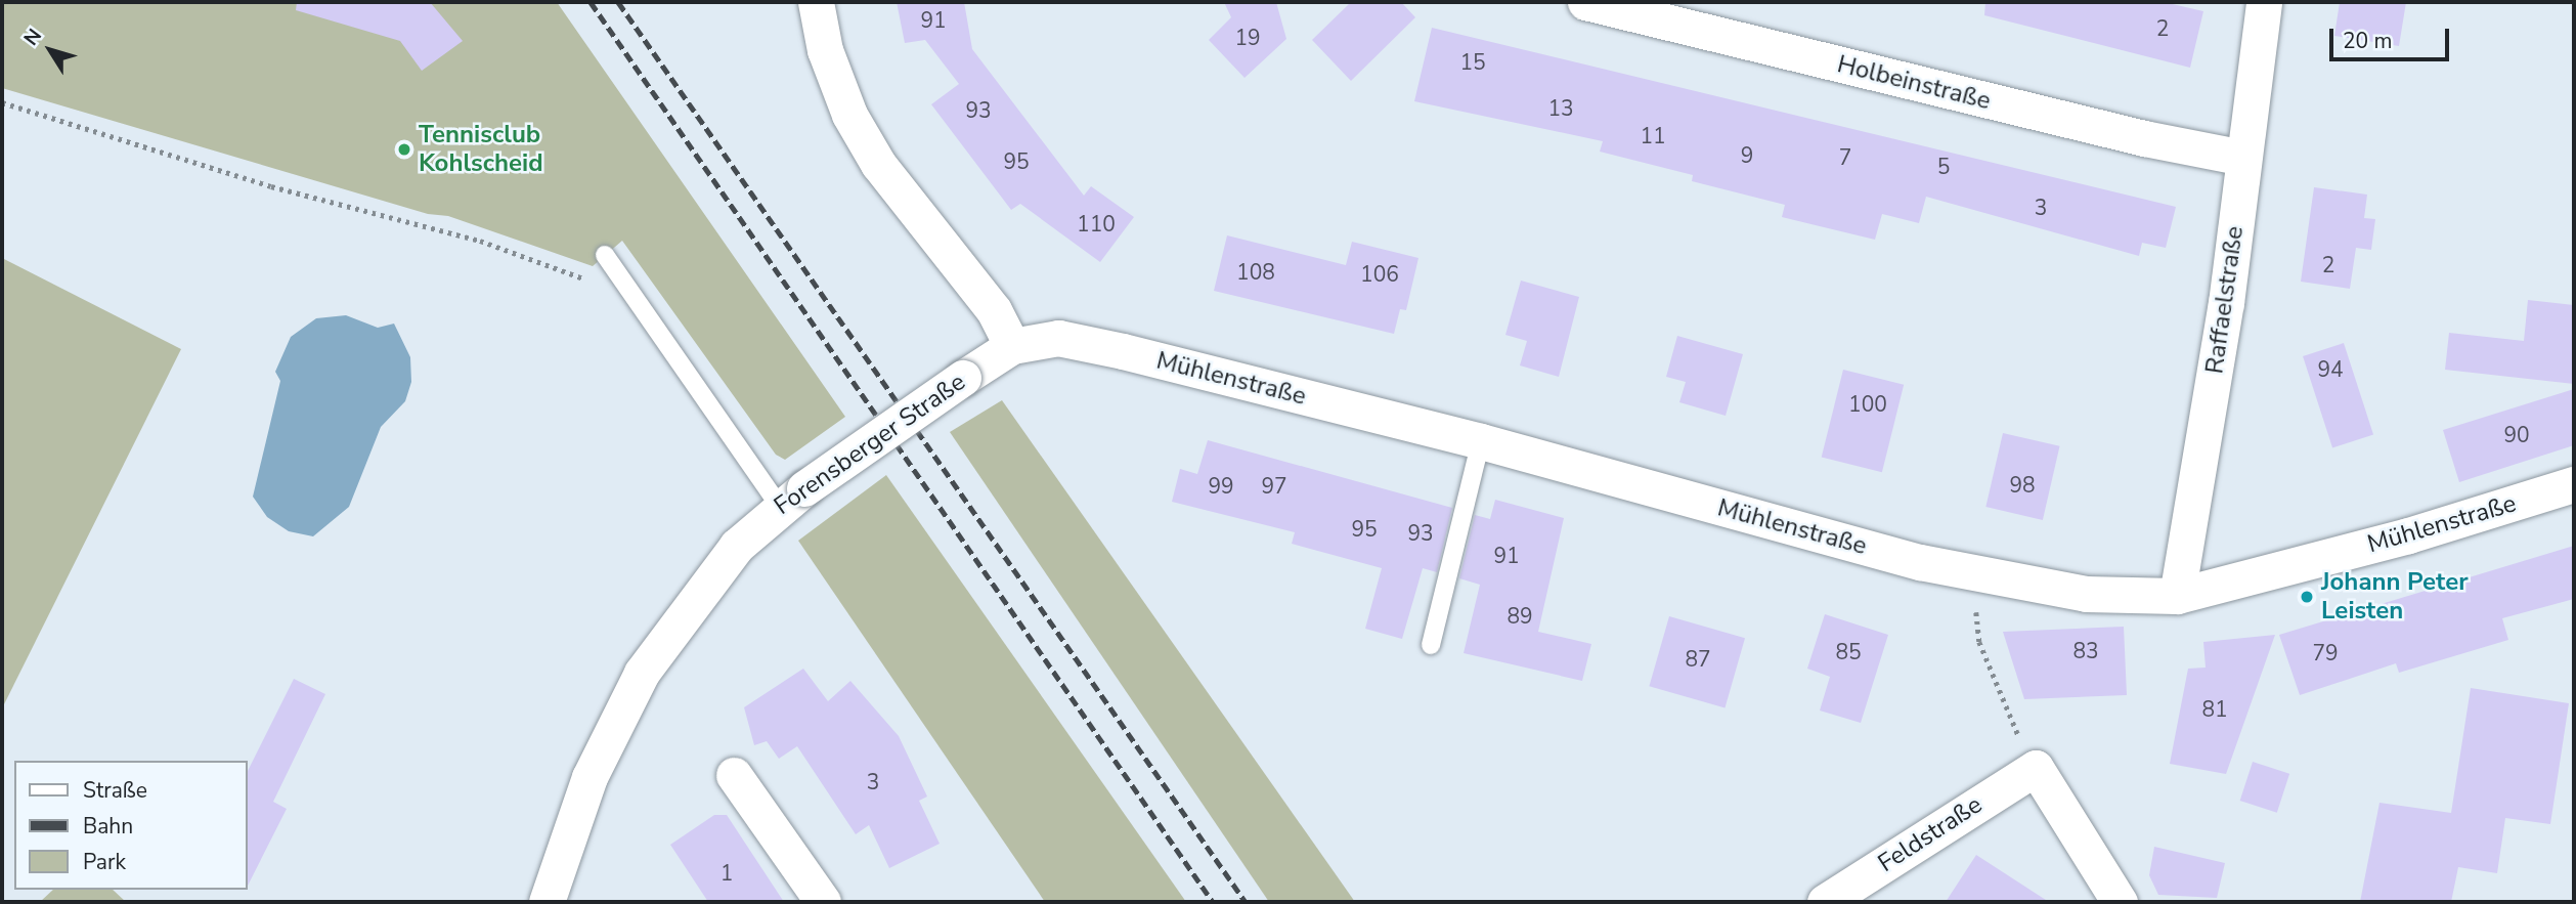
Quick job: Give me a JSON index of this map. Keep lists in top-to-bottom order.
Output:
{
  "streets": {
    "street": [
      "Holbeinstraße",
      "Raffaelstraße",
      "Mühlenstraße",
      "Forensberger Straße",
      "Feldstraße"
    ]
  },
  "crossings": [
    ["Holbeinstraße", "Raffaelstraße"],
    ["Raffaelstraße", "Mühlenstraße"],
    ["Mühlenstraße", "Forensberger Straße"]
  ],
  "places": ["Tennisclub Kohlscheid", "Johann Peter Leisten"],
  "house_numbers": [
    "91",
    "2",
    "19",
    "15",
    "13",
    "93",
    "11",
    "9",
    "7",
    "95",
    "5",
    "3",
    "110",
    "2",
    "108",
    "106",
    "94",
    "100",
    "90",
    "98",
    "99",
    "97",
    "95",
    "93",
    "91",
    "89",
    "83",
    "85",
    "79",
    "87",
    "81",
    "3",
    "1"
  ],
  "legend": ["Straße", "Bahn", "Park"],
  "scale_bar": "20 m",
  "north": "top left"
}
